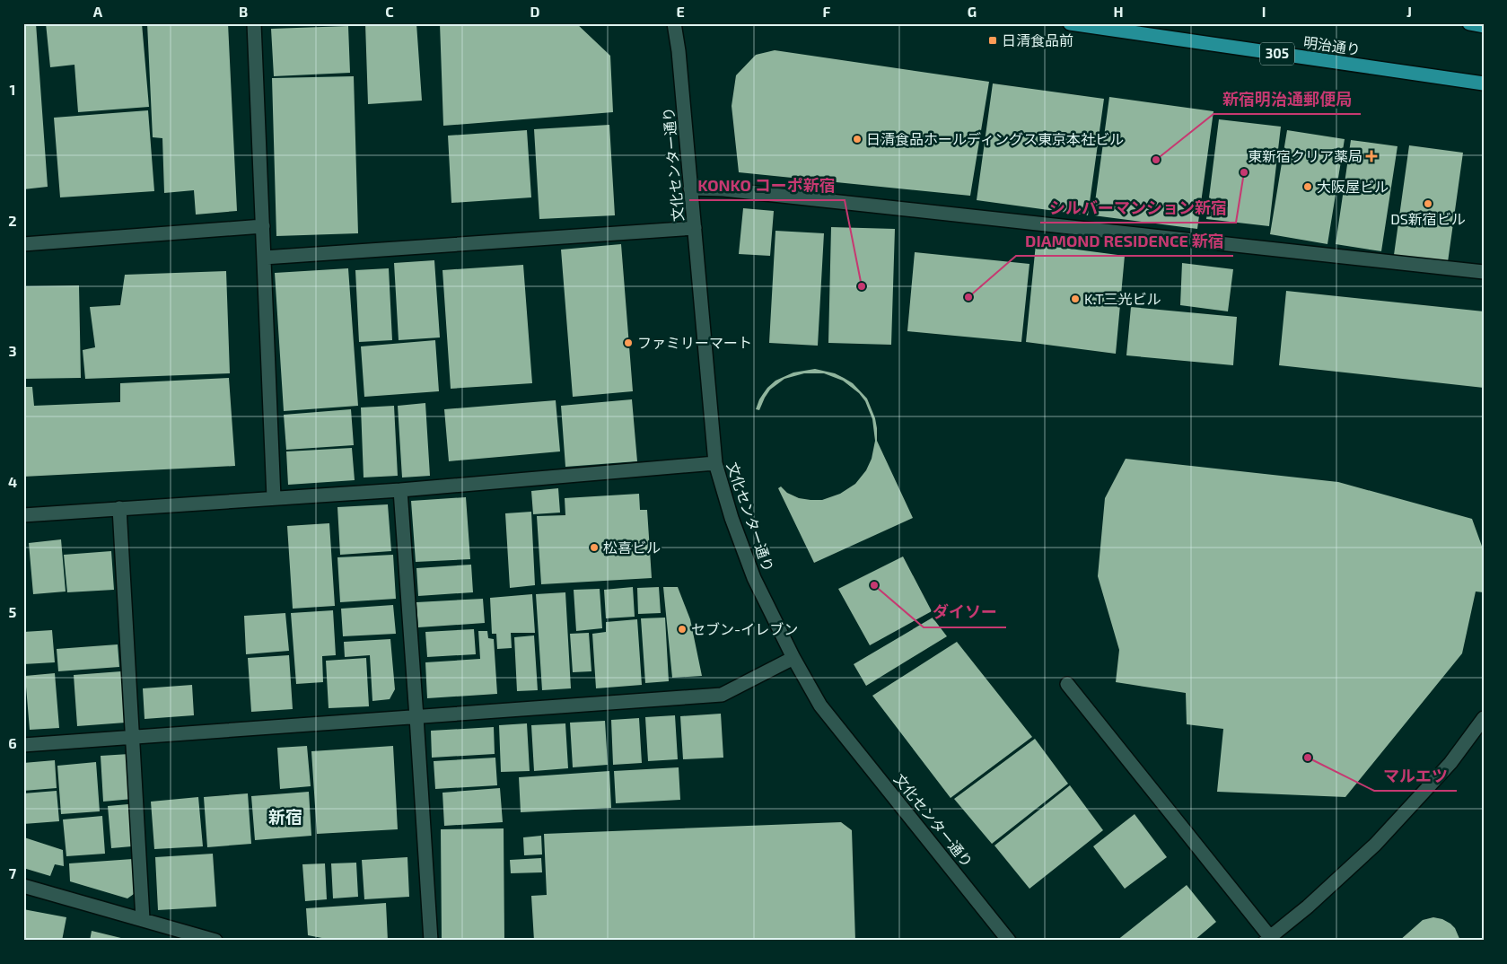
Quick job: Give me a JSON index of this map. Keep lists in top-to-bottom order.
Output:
{
  "streets": {
    "main road": ["明治通り", "305"],
    "street": ["文化センター通り"]
  },
  "districts": ["新宿"],
  "places": {
    "transit": ["日清食品前"],
    "other": [
      "日清食品ホールディングス東京本社ビル",
      "新宿明治通郵便局",
      "シルバーマンション新宿",
      "大阪屋ビル",
      "DS新宿ビル",
      "KONKO コーポ新宿",
      "DIAMOND RESIDENCE 新宿",
      "K.T三光ビル",
      "ファミリーマート",
      "松喜ビル",
      "ダイソー",
      "セブン-イレブン",
      "マルエツ"
    ],
    "health": ["東新宿クリア薬局"]
  },
  "grid": {
    "columns": [
      "A",
      "B",
      "C",
      "D",
      "E",
      "F",
      "G",
      "H",
      "I",
      "J"
    ],
    "rows": [
      "1",
      "2",
      "3",
      "4",
      "5",
      "6",
      "7"
    ]
  }
}
